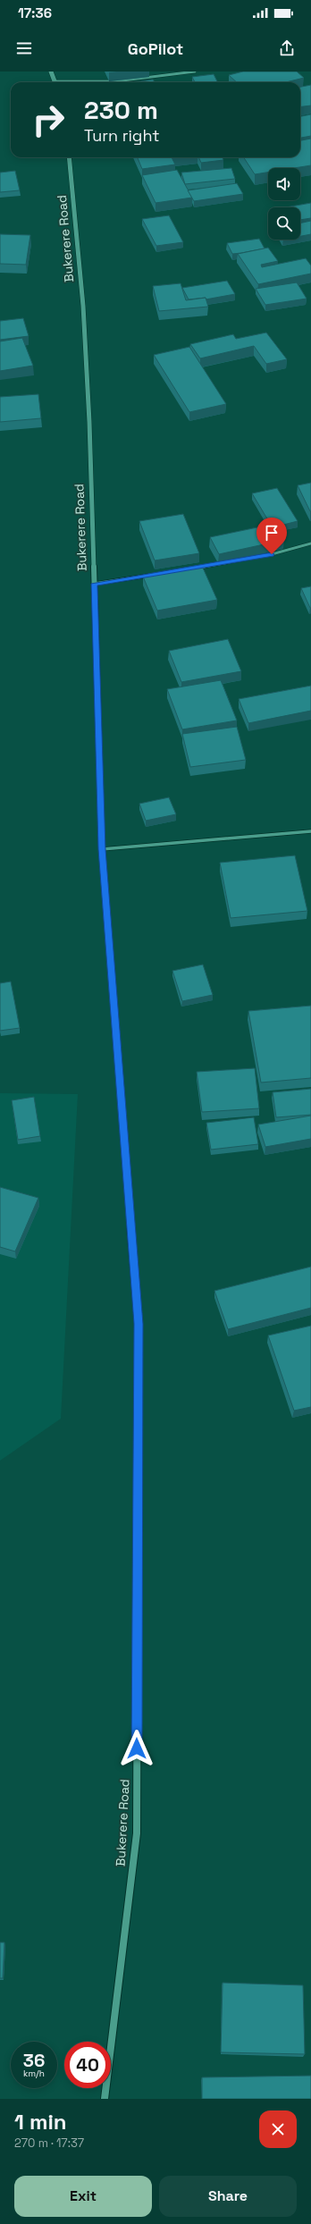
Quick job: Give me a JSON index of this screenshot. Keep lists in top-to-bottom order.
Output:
{
  "streets": {
    "street": ["Bukerere Road"]
  },
  "page": {
    "status": "17:36",
    "header": "GoPilot",
    "turn": ["230 m", "Turn right"],
    "speed": "36 km/h",
    "limit": "40",
    "heading": ["1 min", "270 m · 17:37"],
    "buttons": ["Exit", "Share"]
  }
}
